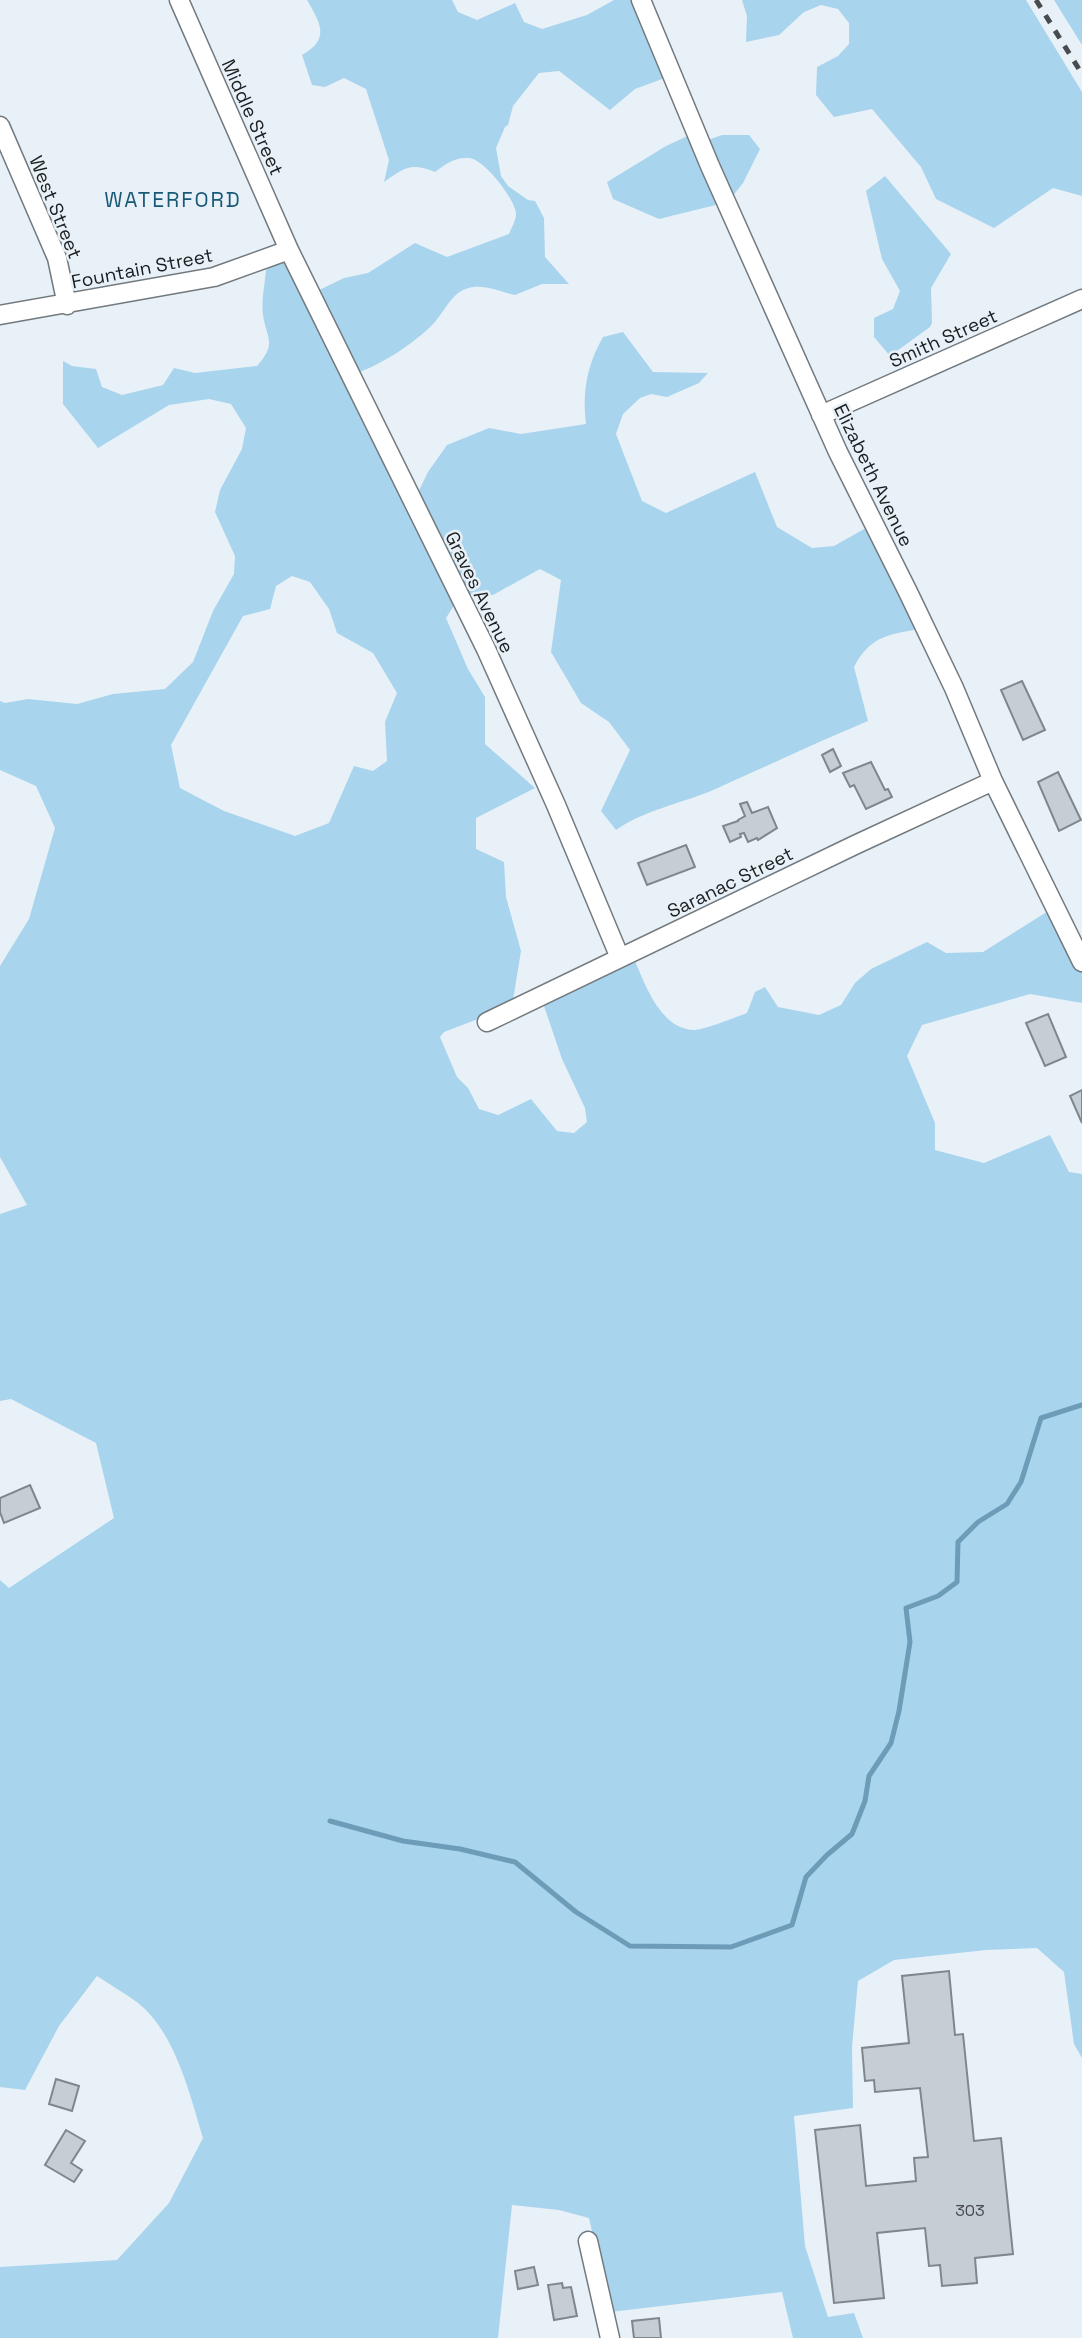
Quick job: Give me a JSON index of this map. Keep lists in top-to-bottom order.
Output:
{
  "streets": {
    "street": [
      "Middle Street",
      "West Street",
      "Fountain Street",
      "Smith Street",
      "Elizabeth Avenue",
      "Graves Avenue",
      "Saranac Street"
    ]
  },
  "crossings": [
    ["Middle Street", "Fountain Street"],
    ["Middle Street", "Graves Avenue"],
    ["West Street", "Fountain Street"],
    ["Fountain Street", "Graves Avenue"],
    ["Smith Street", "Elizabeth Avenue"],
    ["Elizabeth Avenue", "Saranac Street"],
    ["Graves Avenue", "Saranac Street"]
  ],
  "districts": ["WATERFORD"],
  "house_numbers": ["303"]
}
